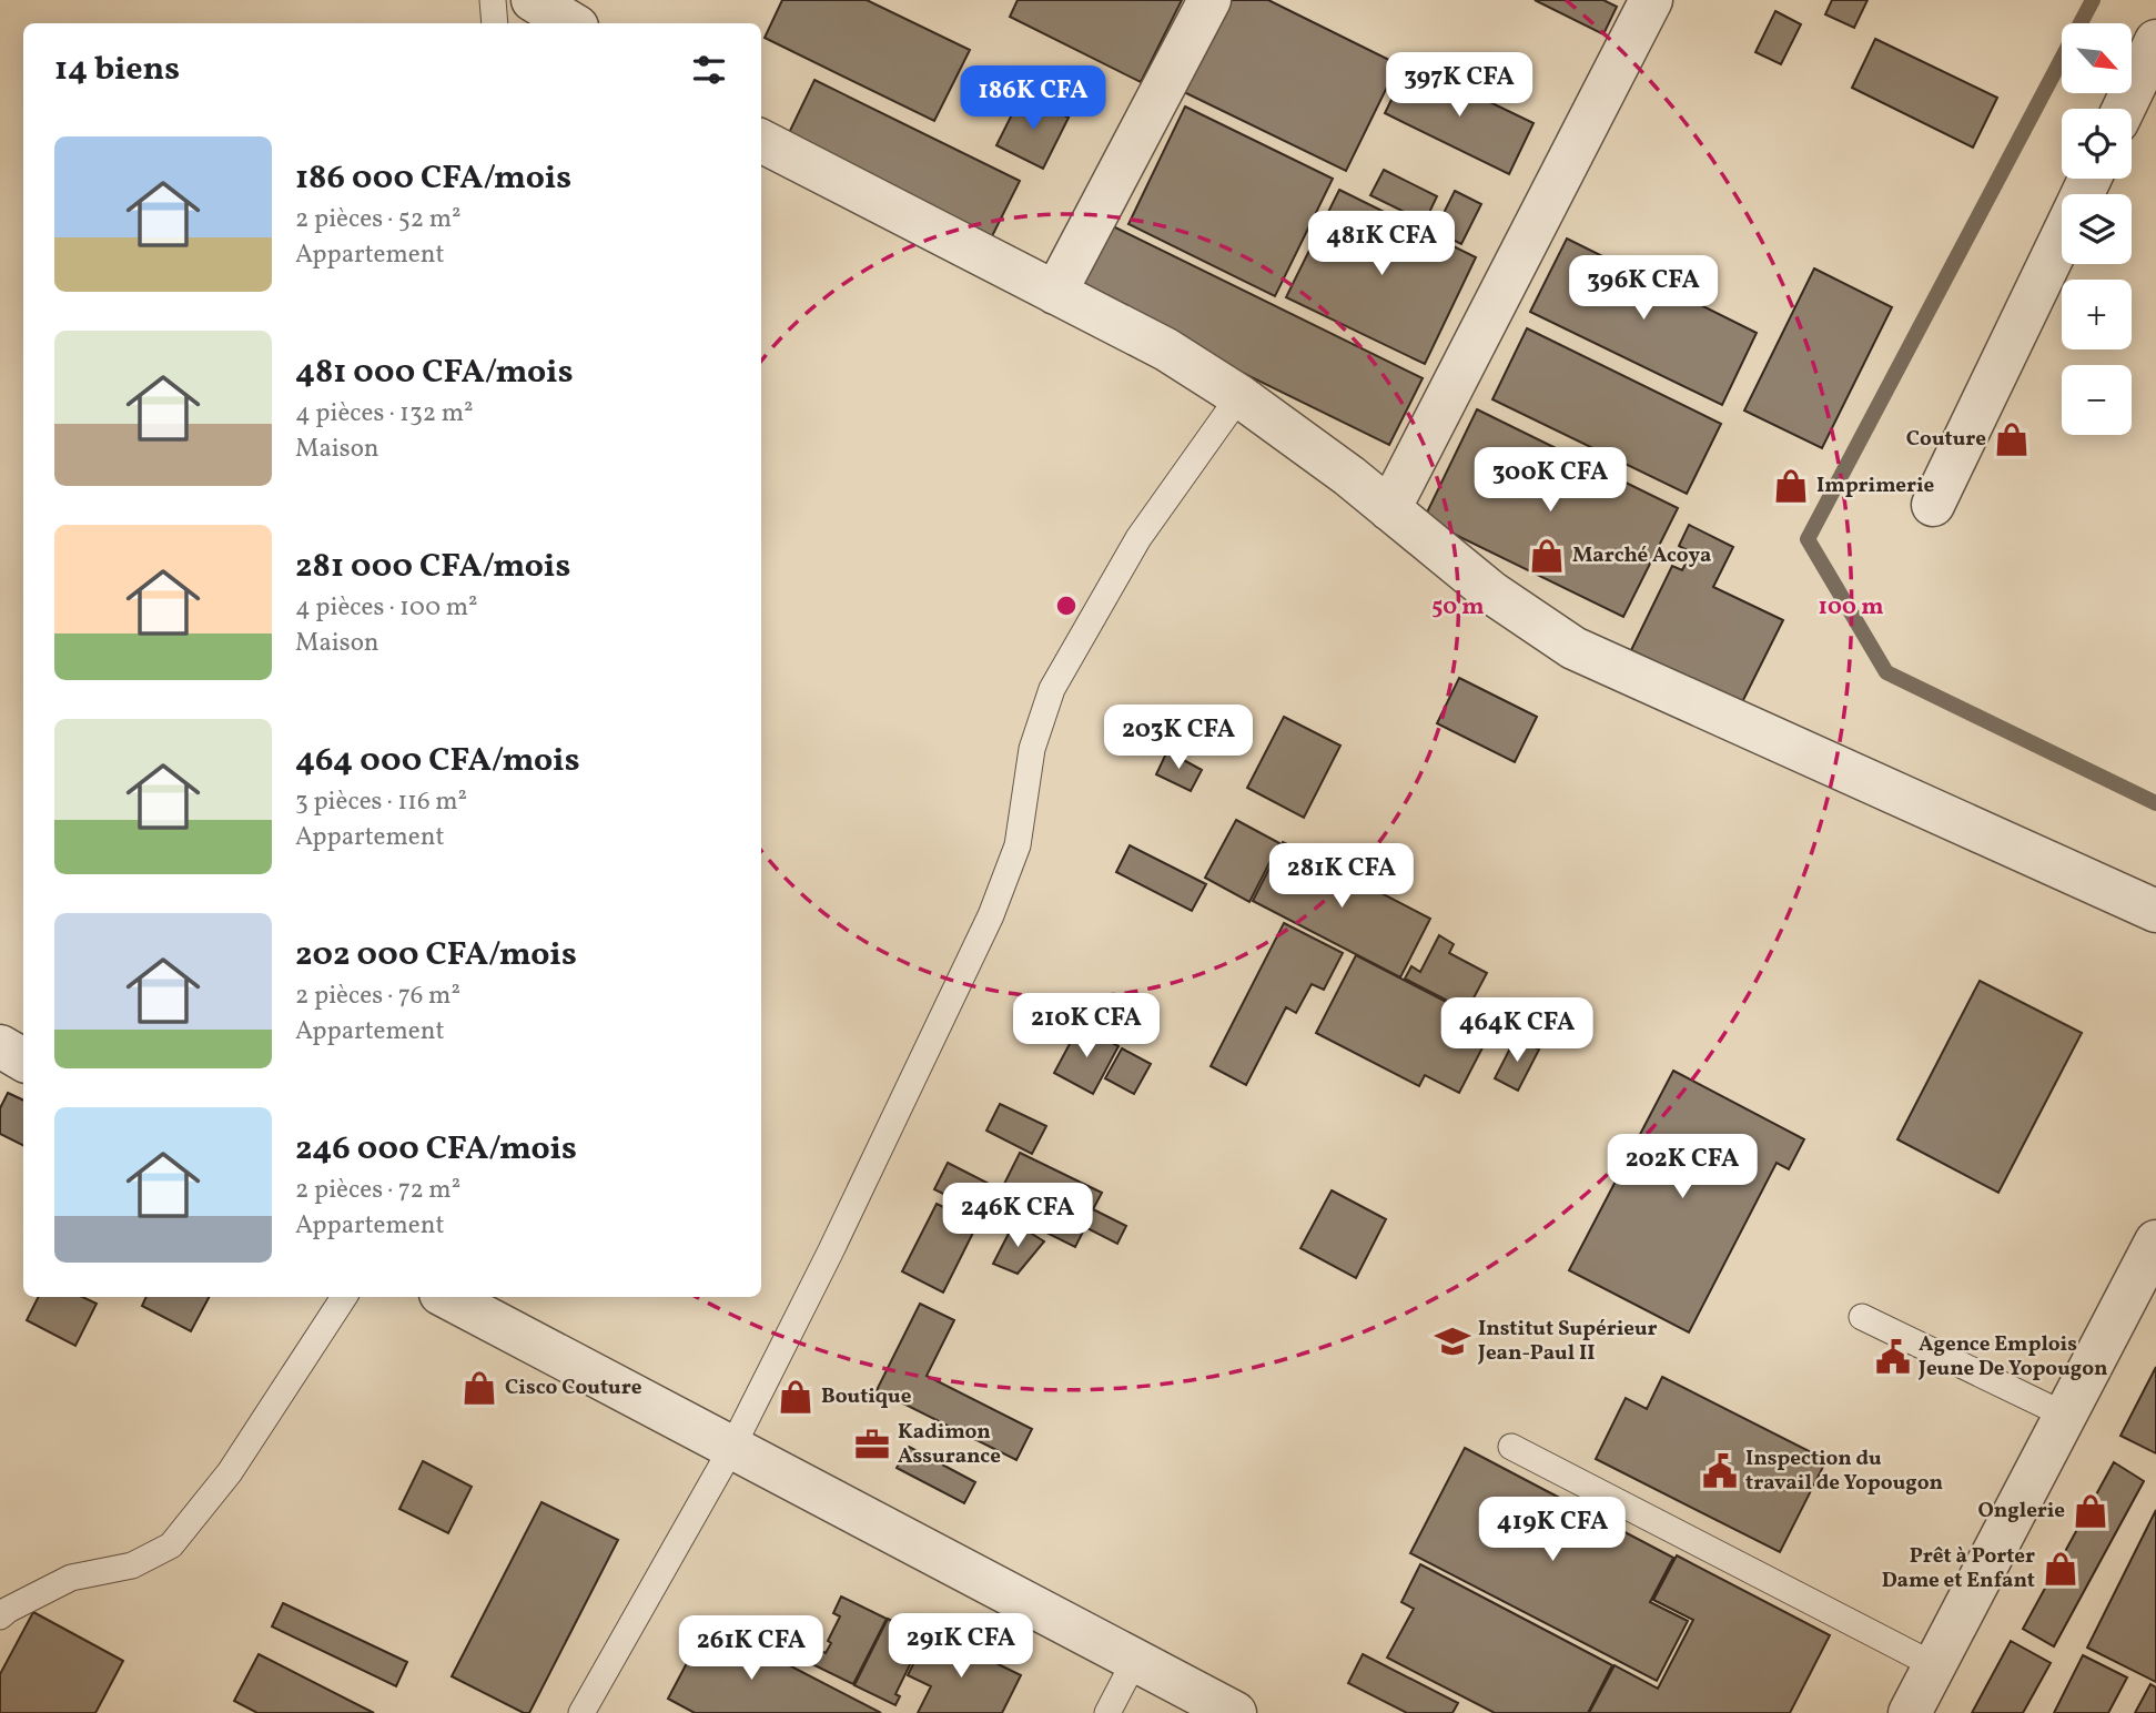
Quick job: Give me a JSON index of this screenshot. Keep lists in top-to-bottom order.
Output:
{
  "places": {
    "shop": [
      "Couture",
      "Imprimerie",
      "Marché Acoya",
      "Cisco Couture",
      "Boutique",
      "Onglerie",
      "Prêt à Porter Dame et Enfant"
    ],
    "school or university": ["Institut Supérieur Jean-Paul II"],
    "public building": ["Agence Emplois Jeune De Yopougon", "Inspection du travail de Yopougon"],
    "office": ["Kadimon Assurance"]
  },
  "north": "bottom right",
  "page": {
    "map_buttons": ["+", "−"],
    "heading": "14 biens",
    "price": [
      "397K CFA",
      "186K CFA",
      "481K CFA",
      "396K CFA",
      "300K CFA",
      "203K CFA",
      "281K CFA",
      "210K CFA",
      "464K CFA",
      "202K CFA",
      "246K CFA",
      "419K CFA",
      "291K CFA",
      "261K CFA"
    ],
    "list": [
      {
        "name": "186 000 CFA/mois",
        "note": "2 pièces · 52 m² · Appartement"
      },
      {
        "name": "481 000 CFA/mois",
        "note": "4 pièces · 132 m² · Maison"
      },
      {
        "name": "281 000 CFA/mois",
        "note": "4 pièces · 100 m² · Maison"
      },
      {
        "name": "464 000 CFA/mois",
        "note": "3 pièces · 116 m² · Appartement"
      },
      {
        "name": "202 000 CFA/mois",
        "note": "2 pièces · 76 m² · Appartement"
      },
      {
        "name": "246 000 CFA/mois",
        "note": "2 pièces · 72 m² · Appartement"
      }
    ]
  },
  "rings": ["50 m", "100 m"]
}
